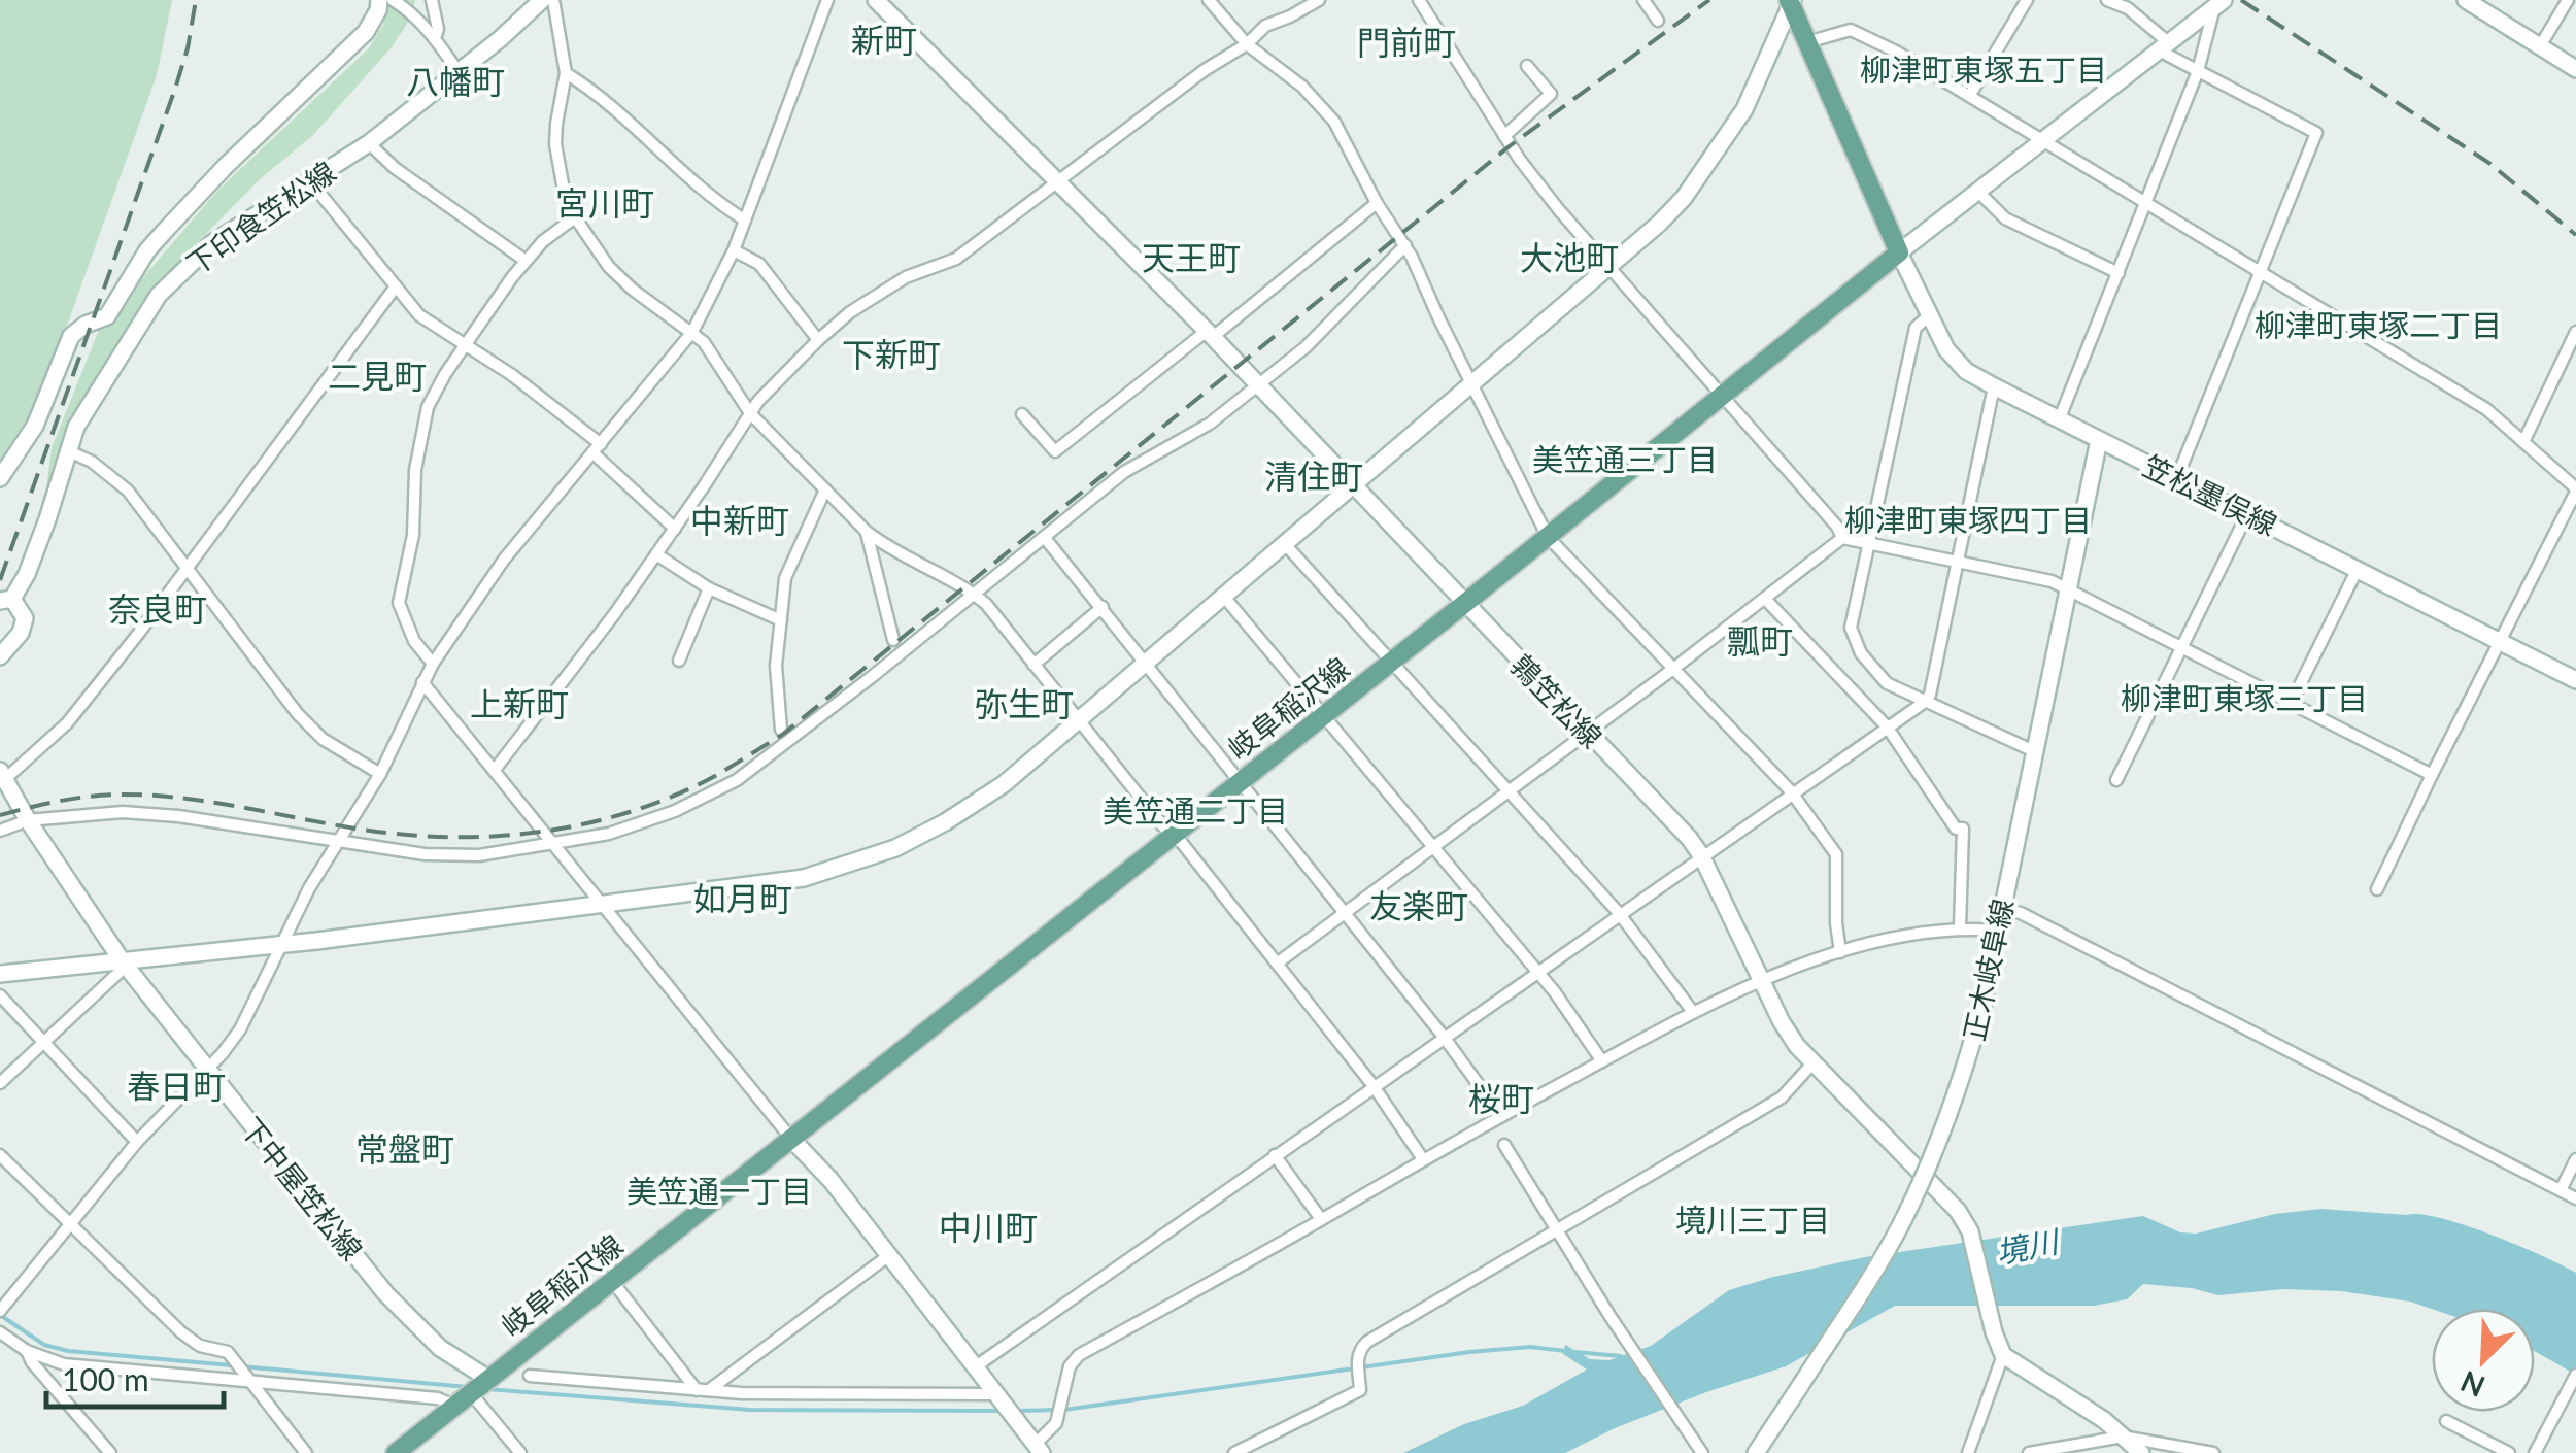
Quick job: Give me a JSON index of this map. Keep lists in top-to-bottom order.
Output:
{
  "streets": {
    "main road": [
      "下印食笠松線",
      "笠松墨俣線",
      "鶉笠松線",
      "岐阜稲沢線",
      "正木岐阜線",
      "下中屋笠松線"
    ]
  },
  "crossings": [
    ["笠松墨俣線", "岐阜稲沢線"],
    ["笠松墨俣線", "正木岐阜線"],
    ["鶉笠松線", "岐阜稲沢線"],
    ["岐阜稲沢線", "下中屋笠松線"]
  ],
  "districts": [
    "新町",
    "門前町",
    "柳津町東塚五丁目",
    "八幡町",
    "宮川町",
    "天王町",
    "大池町",
    "柳津町東塚二丁目",
    "下新町",
    "二見町",
    "美笠通三丁目",
    "清住町",
    "中新町",
    "柳津町東塚四丁目",
    "奈良町",
    "瓢町",
    "柳津町東塚三丁目",
    "上新町",
    "弥生町",
    "美笠通二丁目",
    "如月町",
    "友楽町",
    "春日町",
    "桜町",
    "常盤町",
    "美笠通一丁目",
    "境川三丁目",
    "中川町"
  ],
  "water": ["境川"],
  "scale_bar": "100 m",
  "north": "bottom left"
}
